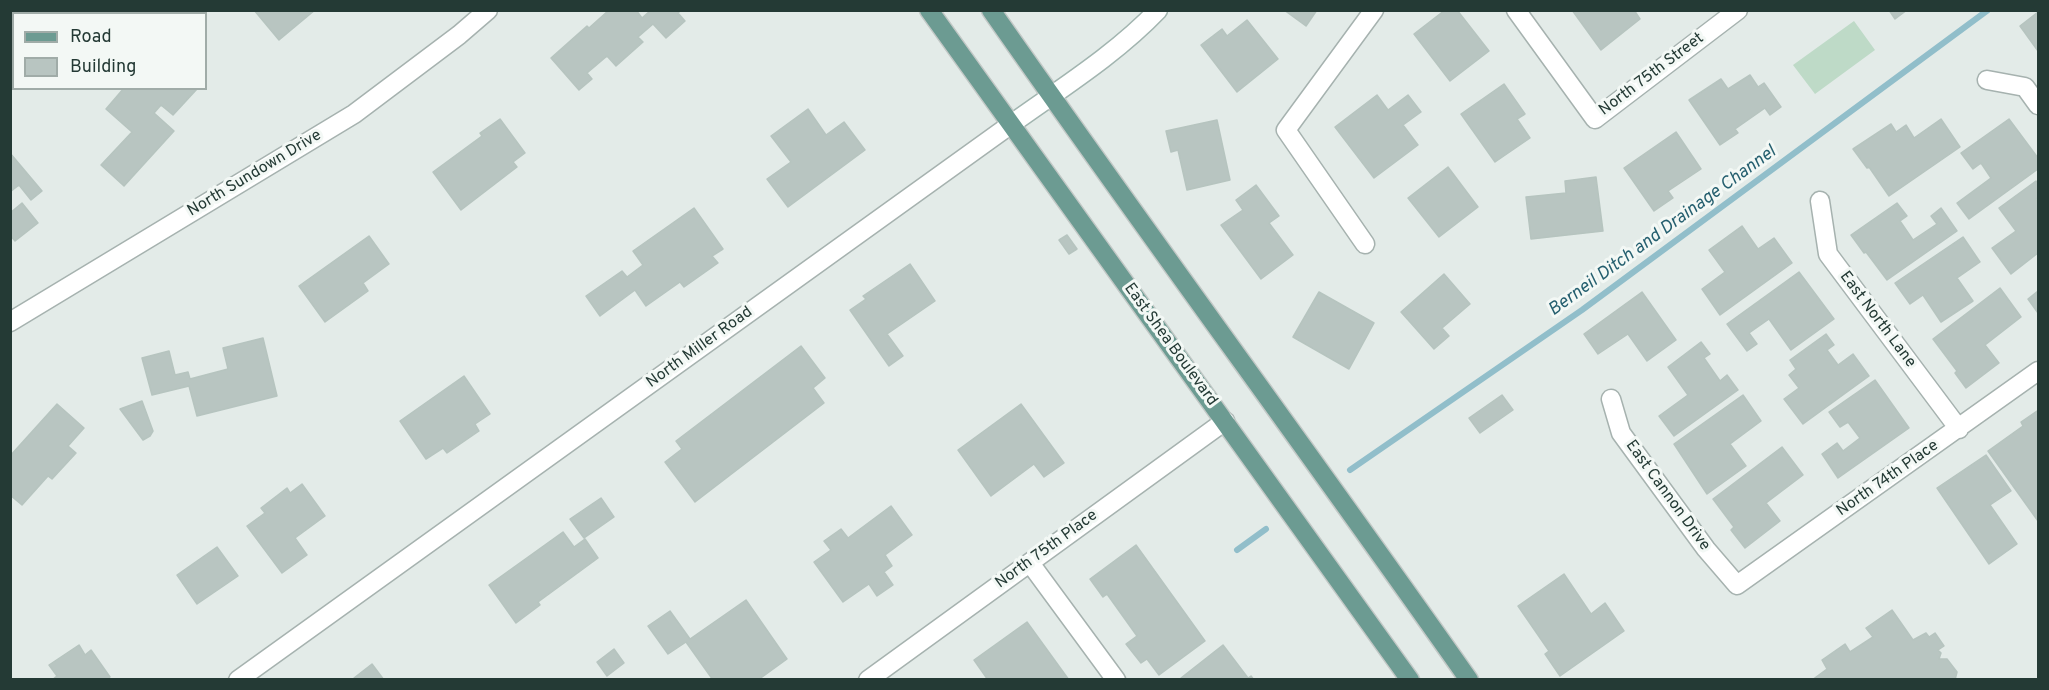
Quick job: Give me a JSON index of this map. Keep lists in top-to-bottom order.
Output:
{
  "streets": {
    "main road": ["East Shea Boulevard"],
    "street": [
      "North 75th Street",
      "North Sundown Drive",
      "East North Lane",
      "North Miller Road",
      "North 74th Place",
      "East Cannon Drive",
      "North 75th Place"
    ]
  },
  "crossings": [
    ["East North Lane", "North 74th Place"],
    ["East Shea Boulevard", "North Miller Road"],
    ["East Shea Boulevard", "North 75th Place"],
    ["North 74th Place", "East Cannon Drive"]
  ],
  "water": ["Berneil Ditch and Drainage Channel"],
  "legend": ["Road", "Building"]
}
